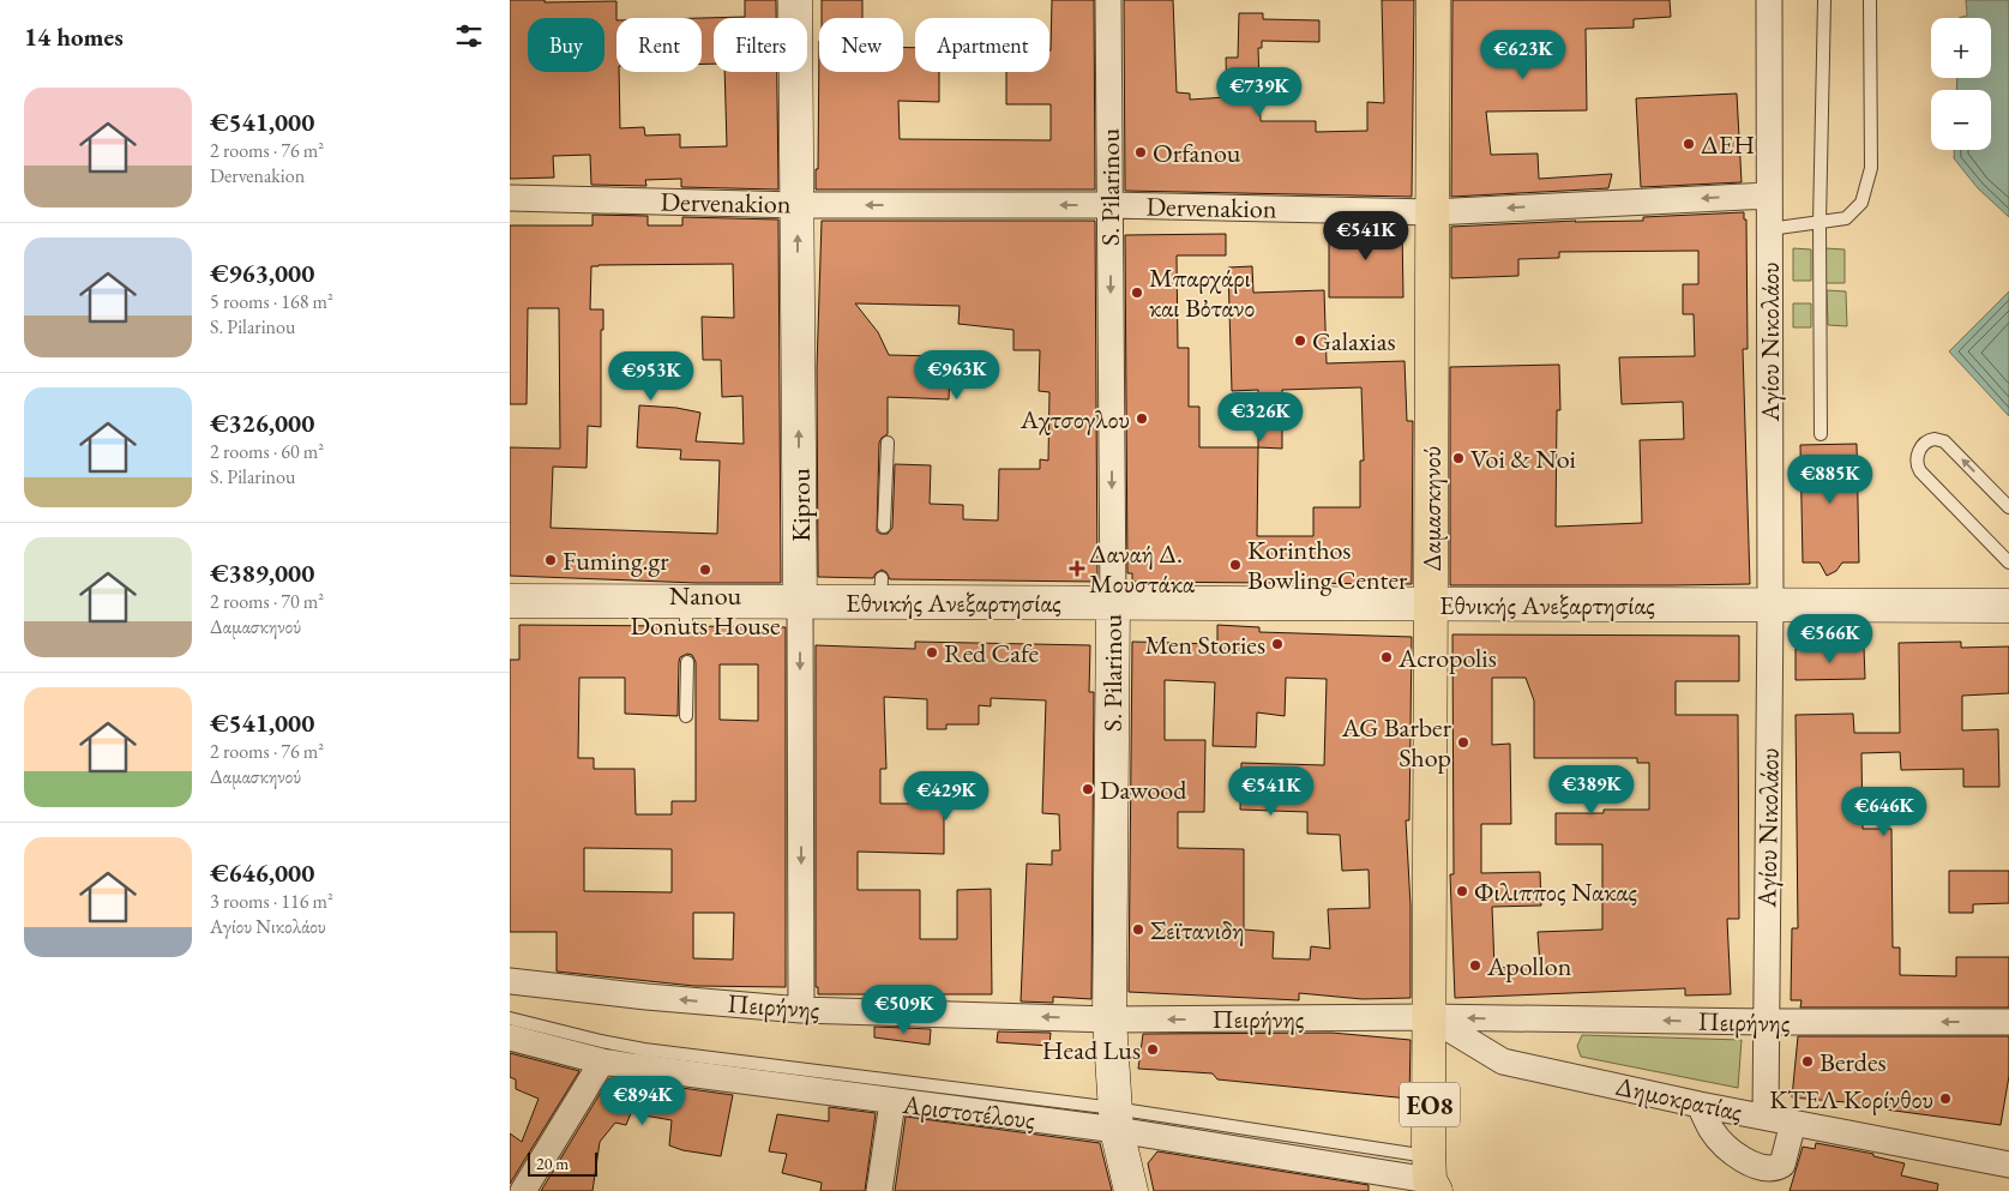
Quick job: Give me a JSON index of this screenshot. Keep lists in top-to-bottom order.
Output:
{
  "streets": {
    "main road": ["Δαμασκηνού", "ΕΟ8"],
    "street": [
      "S. Pilarinou",
      "Dervenakion",
      "Αγίου Νικολάου",
      "Kiprou",
      "Εθνικής Ανεξαρτησίας",
      "Πειρήνης",
      "Δημοκρατίας",
      "Αριστοτέλους"
    ]
  },
  "crossings": [
    ["S. Pilarinou", "Dervenakion"],
    ["S. Pilarinou", "Εθνικής Ανεξαρτησίας"],
    ["S. Pilarinou", "Πειρήνης"],
    ["S. Pilarinou", "Αριστοτέλους"],
    ["Dervenakion", "Αγίου Νικολάου"],
    ["Dervenakion", "Kiprou"],
    ["Dervenakion", "Δαμασκηνού"],
    ["Αγίου Νικολάου", "Εθνικής Ανεξαρτησίας"],
    ["Αγίου Νικολάου", "Πειρήνης"],
    ["Αγίου Νικολάου", "Δημοκρατίας"],
    ["Kiprou", "Εθνικής Ανεξαρτησίας"],
    ["Kiprou", "Πειρήνης"],
    ["Δαμασκηνού", "Εθνικής Ανεξαρτησίας"],
    ["Δαμασκηνού", "Πειρήνης"],
    ["Δαμασκηνού", "Δημοκρατίας"],
    ["Δαμασκηνού", "ΕΟ8"],
    ["Πειρήνης", "Δημοκρατίας"],
    ["Πειρήνης", "ΕΟ8"],
    ["Δημοκρατίας", "ΕΟ8"],
    ["ΕΟ8", "Αριστοτέλους"]
  ],
  "one_way": ["Dervenakion", "Πειρήνης"],
  "places": {
    "other": [
      "ΔΕΗ",
      "Orfanou",
      "Μπαρχάρι και Βὀτανο",
      "Galaxias",
      "Αχτσογλου",
      "Voi & Noi",
      "Fuming.gr",
      "Korinthos Bowling Center",
      "Nanou Donuts House",
      "Men Stories",
      "Red Cafe",
      "Acropolis",
      "AG Barber Shop",
      "Dawood",
      "Φιλιππος Νακας",
      "Σεϊτανιδη",
      "Apollon",
      "Head Lus",
      "Berdes",
      "ΚΤΕΛ Κορίνθου"
    ],
    "health": ["Δαναή Δ. Μουστάκα"]
  },
  "scale_bar": "20 m",
  "page": {
    "heading": "14 homes",
    "map_buttons": ["+", "−"],
    "chip": [
      "Buy",
      "Rent",
      "Filters",
      "New",
      "Apartment"
    ],
    "price": [
      "€623K",
      "€739K",
      "€541K",
      "€963K",
      "€953K",
      "€326K",
      "€885K",
      "€566K",
      "€389K",
      "€541K",
      "€429K",
      "€646K",
      "€509K",
      "€894K"
    ],
    "list": [
      {
        "name": "€541,000",
        "note": "2 rooms · 76 m² · Dervenakion"
      },
      {
        "name": "€963,000",
        "note": "5 rooms · 168 m² · S. Pilarinou"
      },
      {
        "name": "€326,000",
        "note": "2 rooms · 60 m² · S. Pilarinou"
      },
      {
        "name": "€389,000",
        "note": "2 rooms · 70 m² · Δαμασκηνού"
      },
      {
        "name": "€541,000",
        "note": "2 rooms · 76 m² · Δαμασκηνού"
      },
      {
        "name": "€646,000",
        "note": "3 rooms · 116 m² · Αγίου Νικολάου"
      }
    ],
    "scale": "20 m"
  }
}
